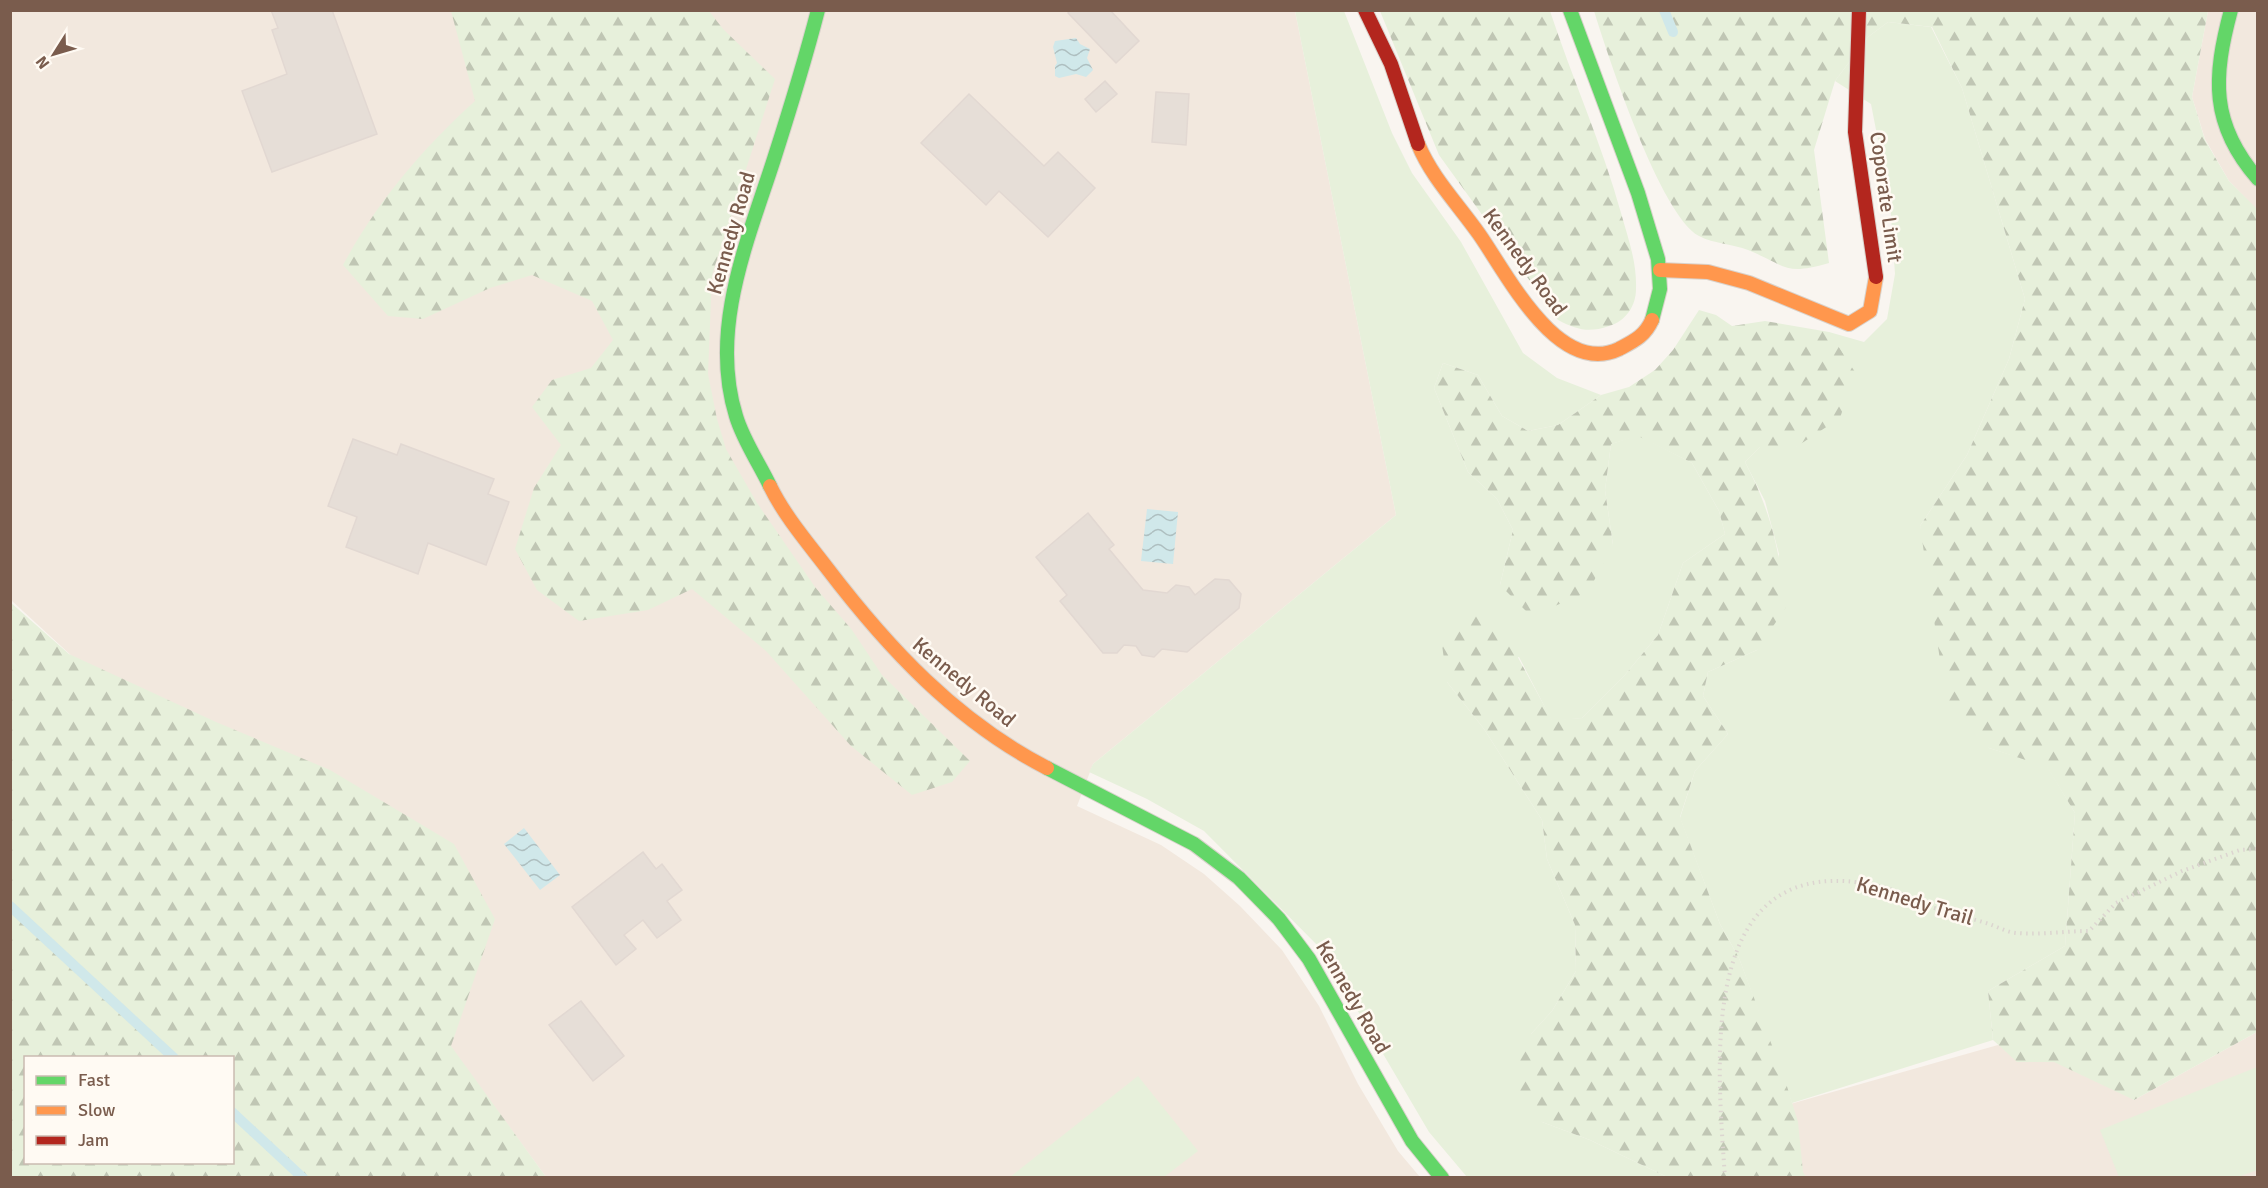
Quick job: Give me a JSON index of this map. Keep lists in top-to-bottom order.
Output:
{
  "streets": {
    "street": ["Coporate Limit", "Kennedy Road"],
    "path": ["Kennedy Trail"]
  },
  "crossings": [
    ["Coporate Limit", "Kennedy Road"]
  ],
  "legend": ["Fast", "Slow", "Jam"],
  "north": "bottom left"
}
